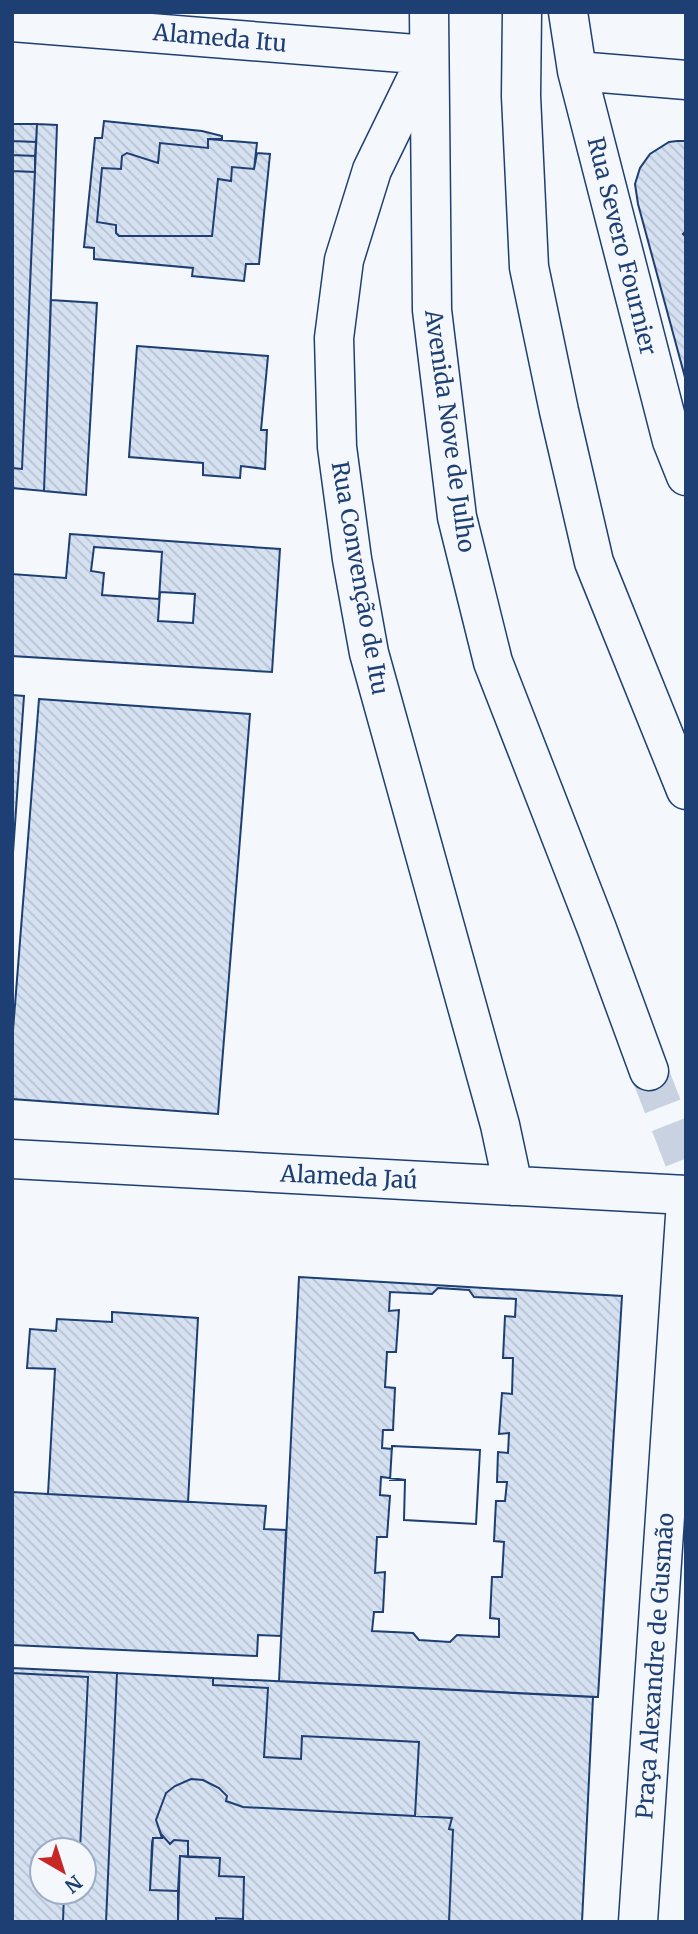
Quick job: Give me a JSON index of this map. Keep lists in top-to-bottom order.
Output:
{
  "streets": {
    "street": [
      "Alameda Itu",
      "Rua Severo Fournier",
      "Avenida Nove de Julho",
      "Rua Convenção de Itu",
      "Alameda Jaú",
      "Praça Alexandre de Gusmão"
    ]
  },
  "crossings": [
    ["Alameda Itu", "Avenida Nove de Julho"],
    ["Alameda Itu", "Rua Convenção de Itu"],
    ["Avenida Nove de Julho", "Rua Convenção de Itu"],
    ["Rua Convenção de Itu", "Alameda Jaú"]
  ],
  "north": "bottom right"
}
